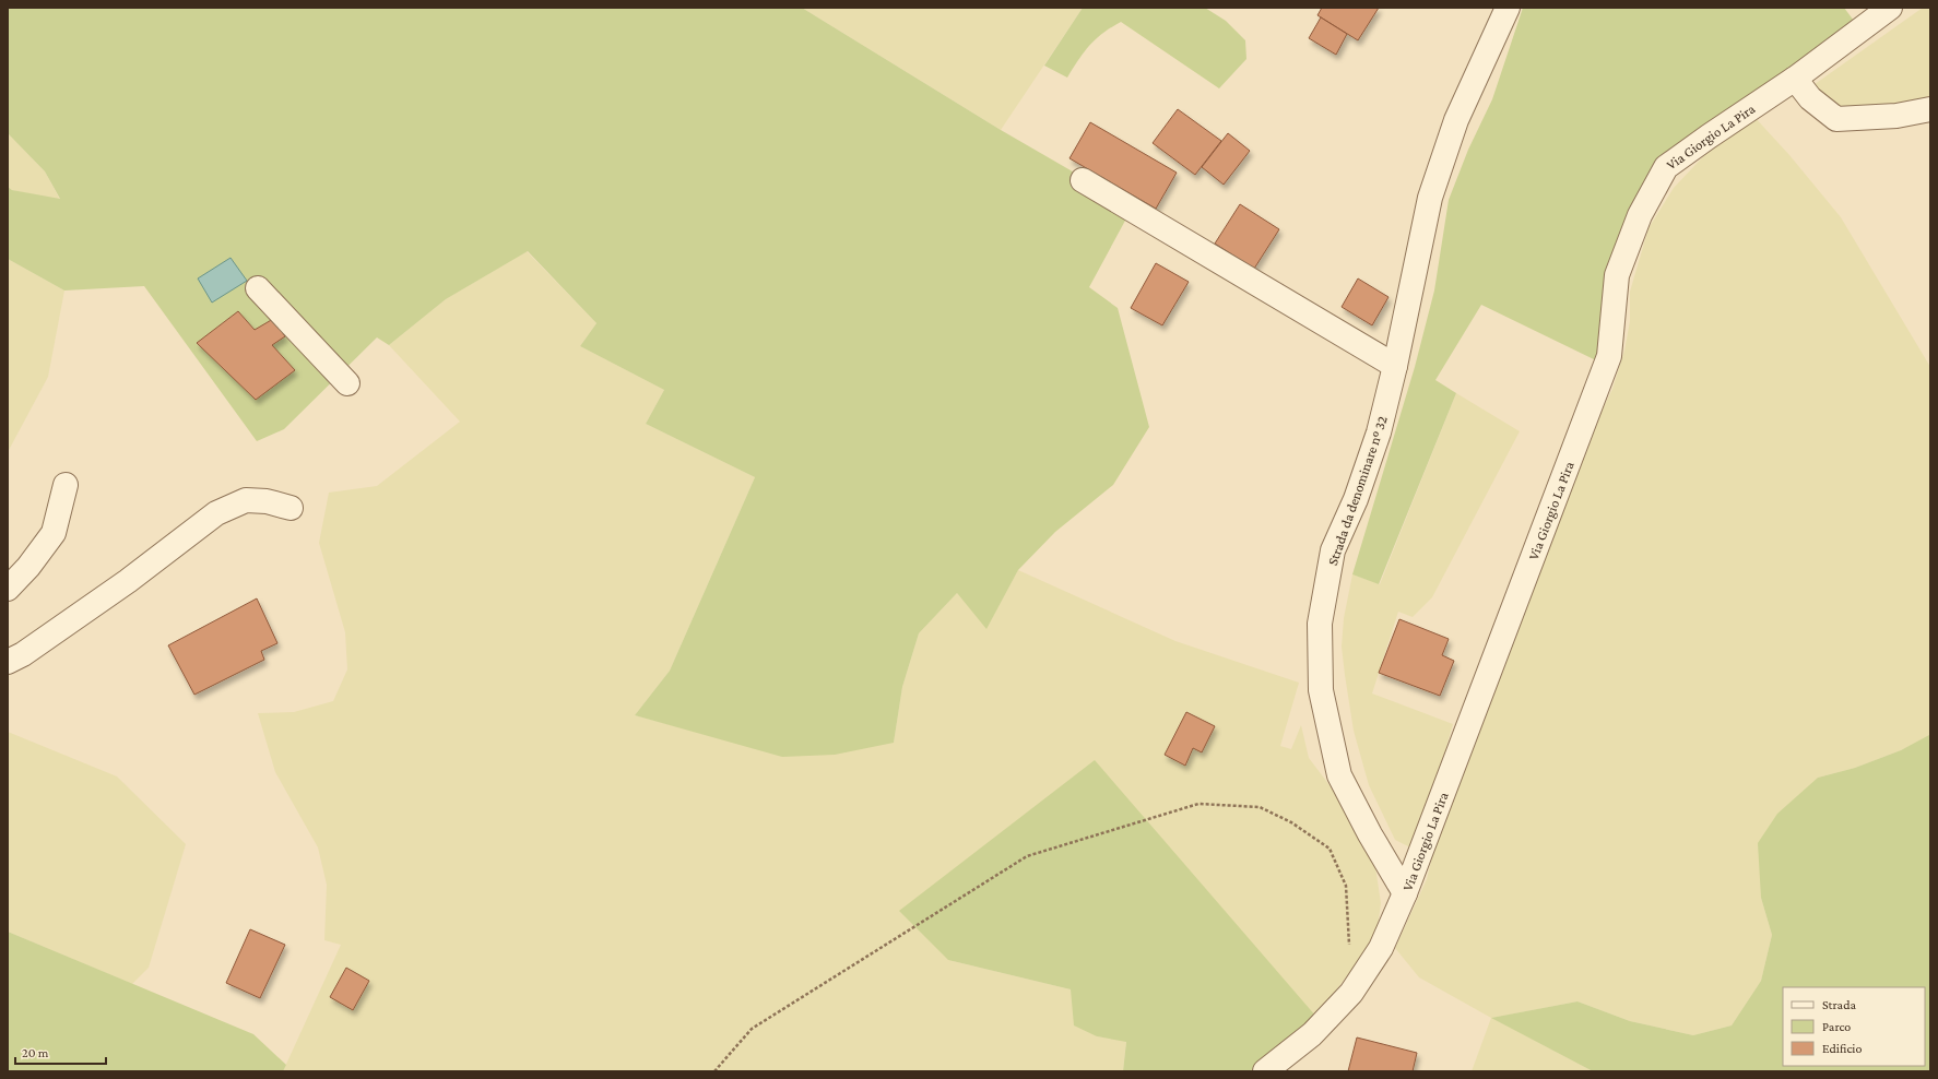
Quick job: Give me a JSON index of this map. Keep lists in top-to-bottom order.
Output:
{
  "streets": {
    "street": ["Via Giorgio La Pira", "Strada da denominare nº 32"]
  },
  "crossings": [
    ["Via Giorgio La Pira", "Strada da denominare nº 32"]
  ],
  "legend": ["Strada", "Parco", "Edificio"],
  "scale_bar": "20 m"
}
